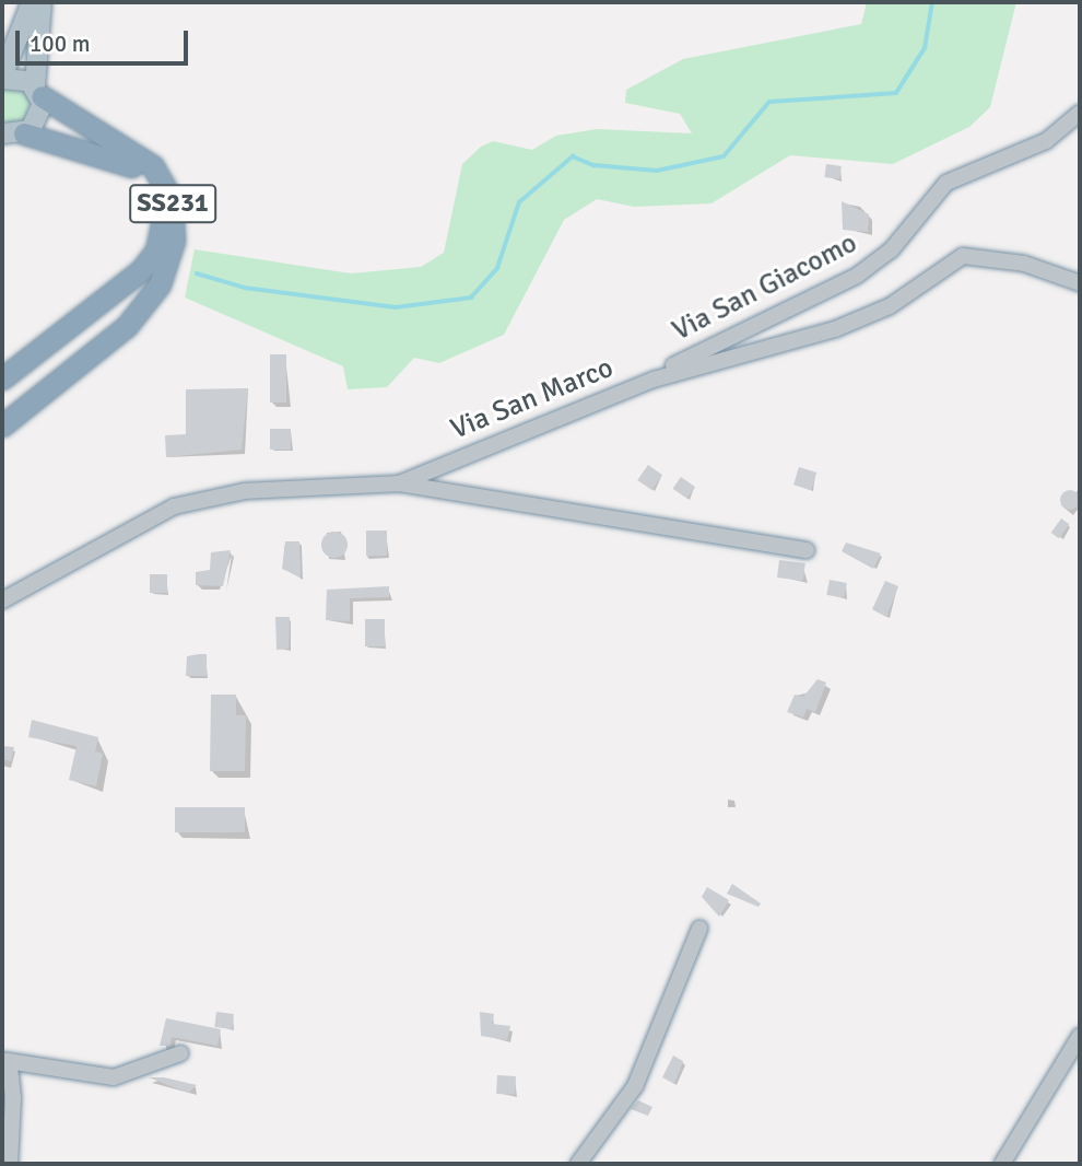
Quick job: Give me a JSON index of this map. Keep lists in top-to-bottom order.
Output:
{
  "streets": {
    "highway": ["SS231"],
    "street": ["Via San Giacomo", "Via San Marco"]
  },
  "crossings": [
    ["Via San Giacomo", "Via San Marco"]
  ],
  "scale_bar": "100 m"
}
